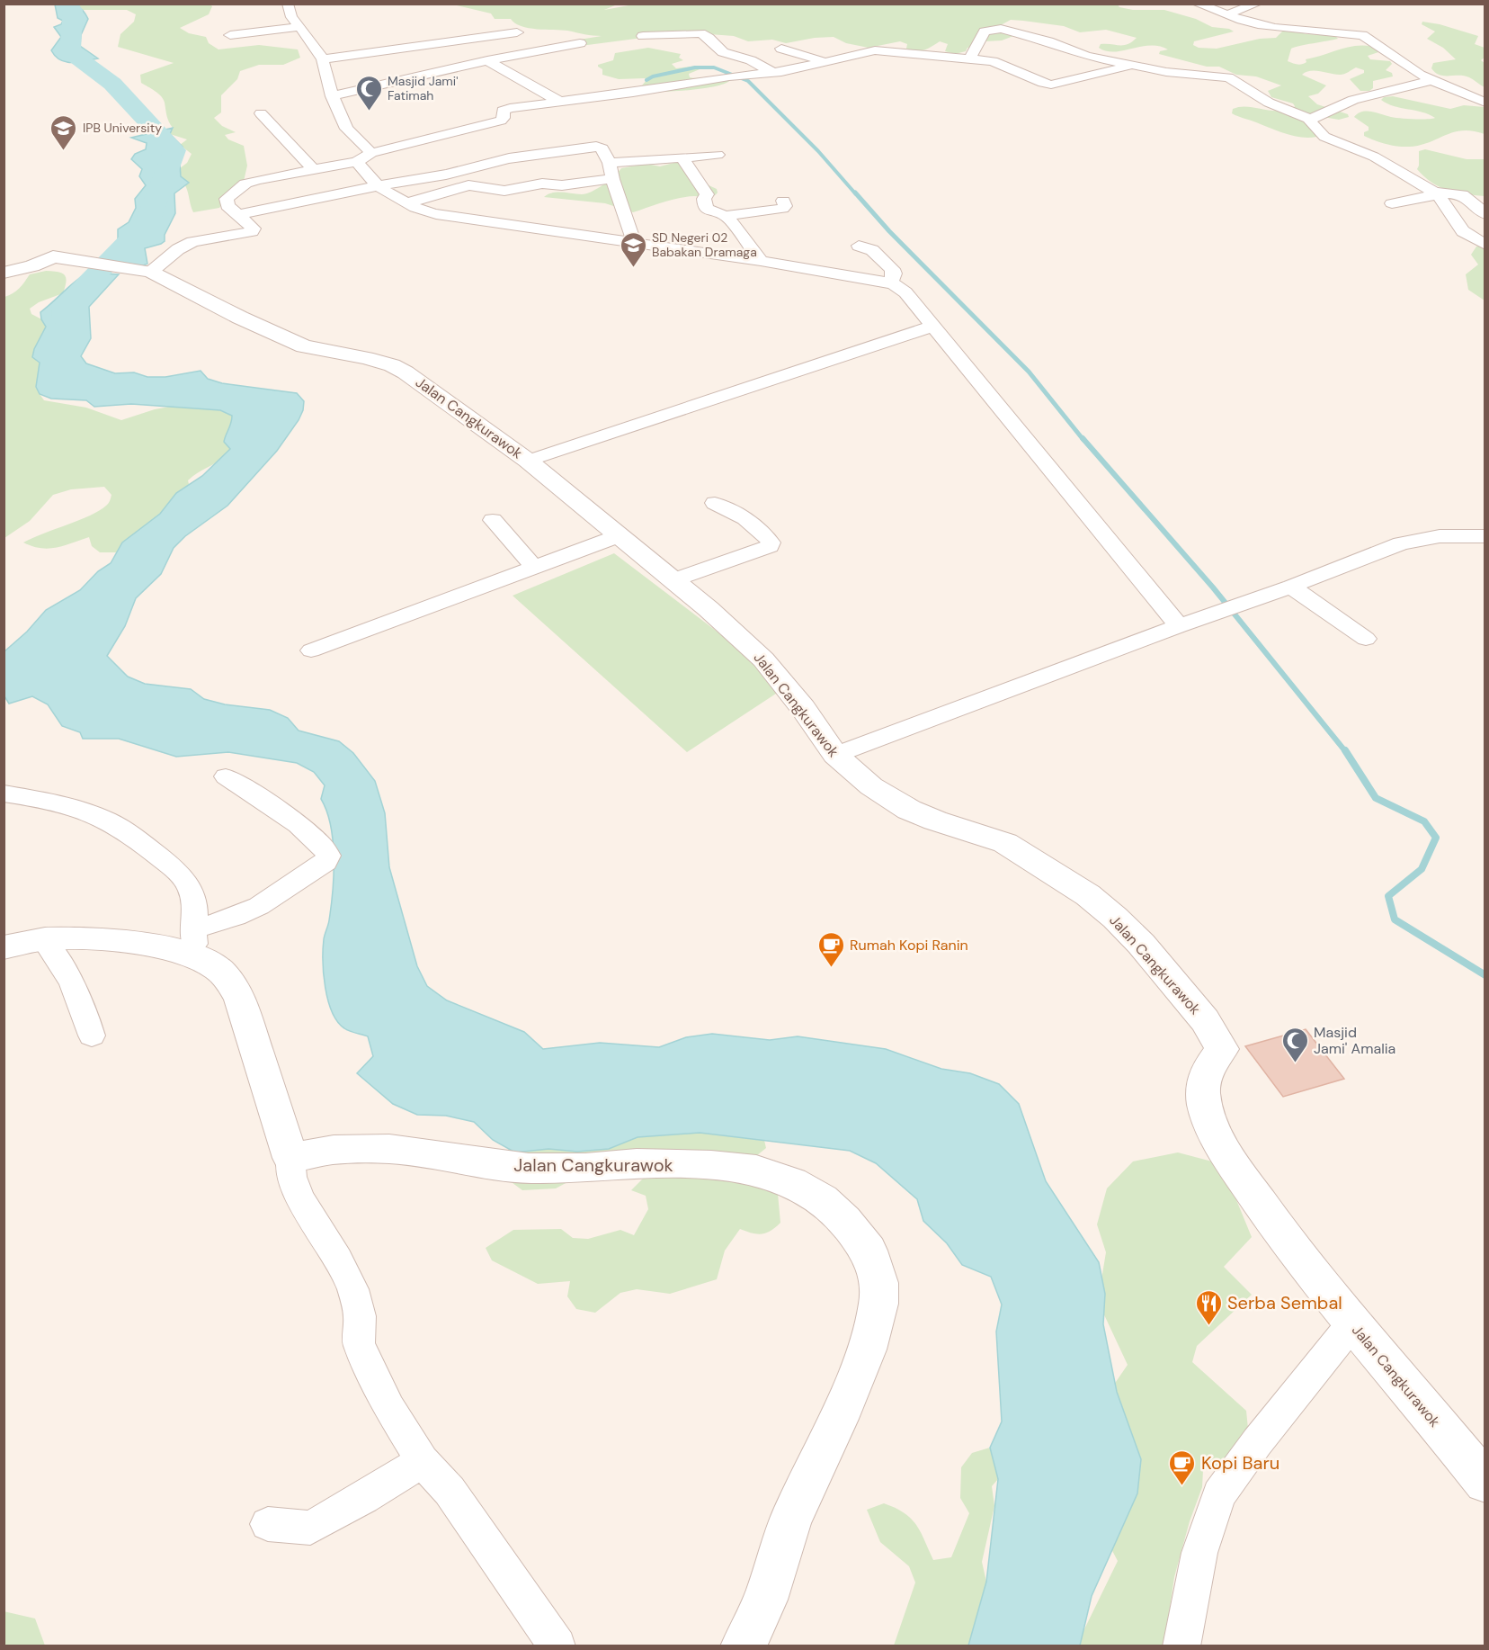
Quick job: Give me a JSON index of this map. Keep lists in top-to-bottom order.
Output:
{
  "streets": {
    "street": ["Jalan Cangkurawok"]
  },
  "places": {
    "mosque": ["Masjid Jami' Fatimah", "Masjid Jami' Amalia"],
    "school or university": ["IPB University", "SD Negeri 02 Babakan Dramaga"],
    "cafe": ["Rumah Kopi Ranin", "Kopi Baru"],
    "restaurant": ["Serba Sembal"]
  }
}
